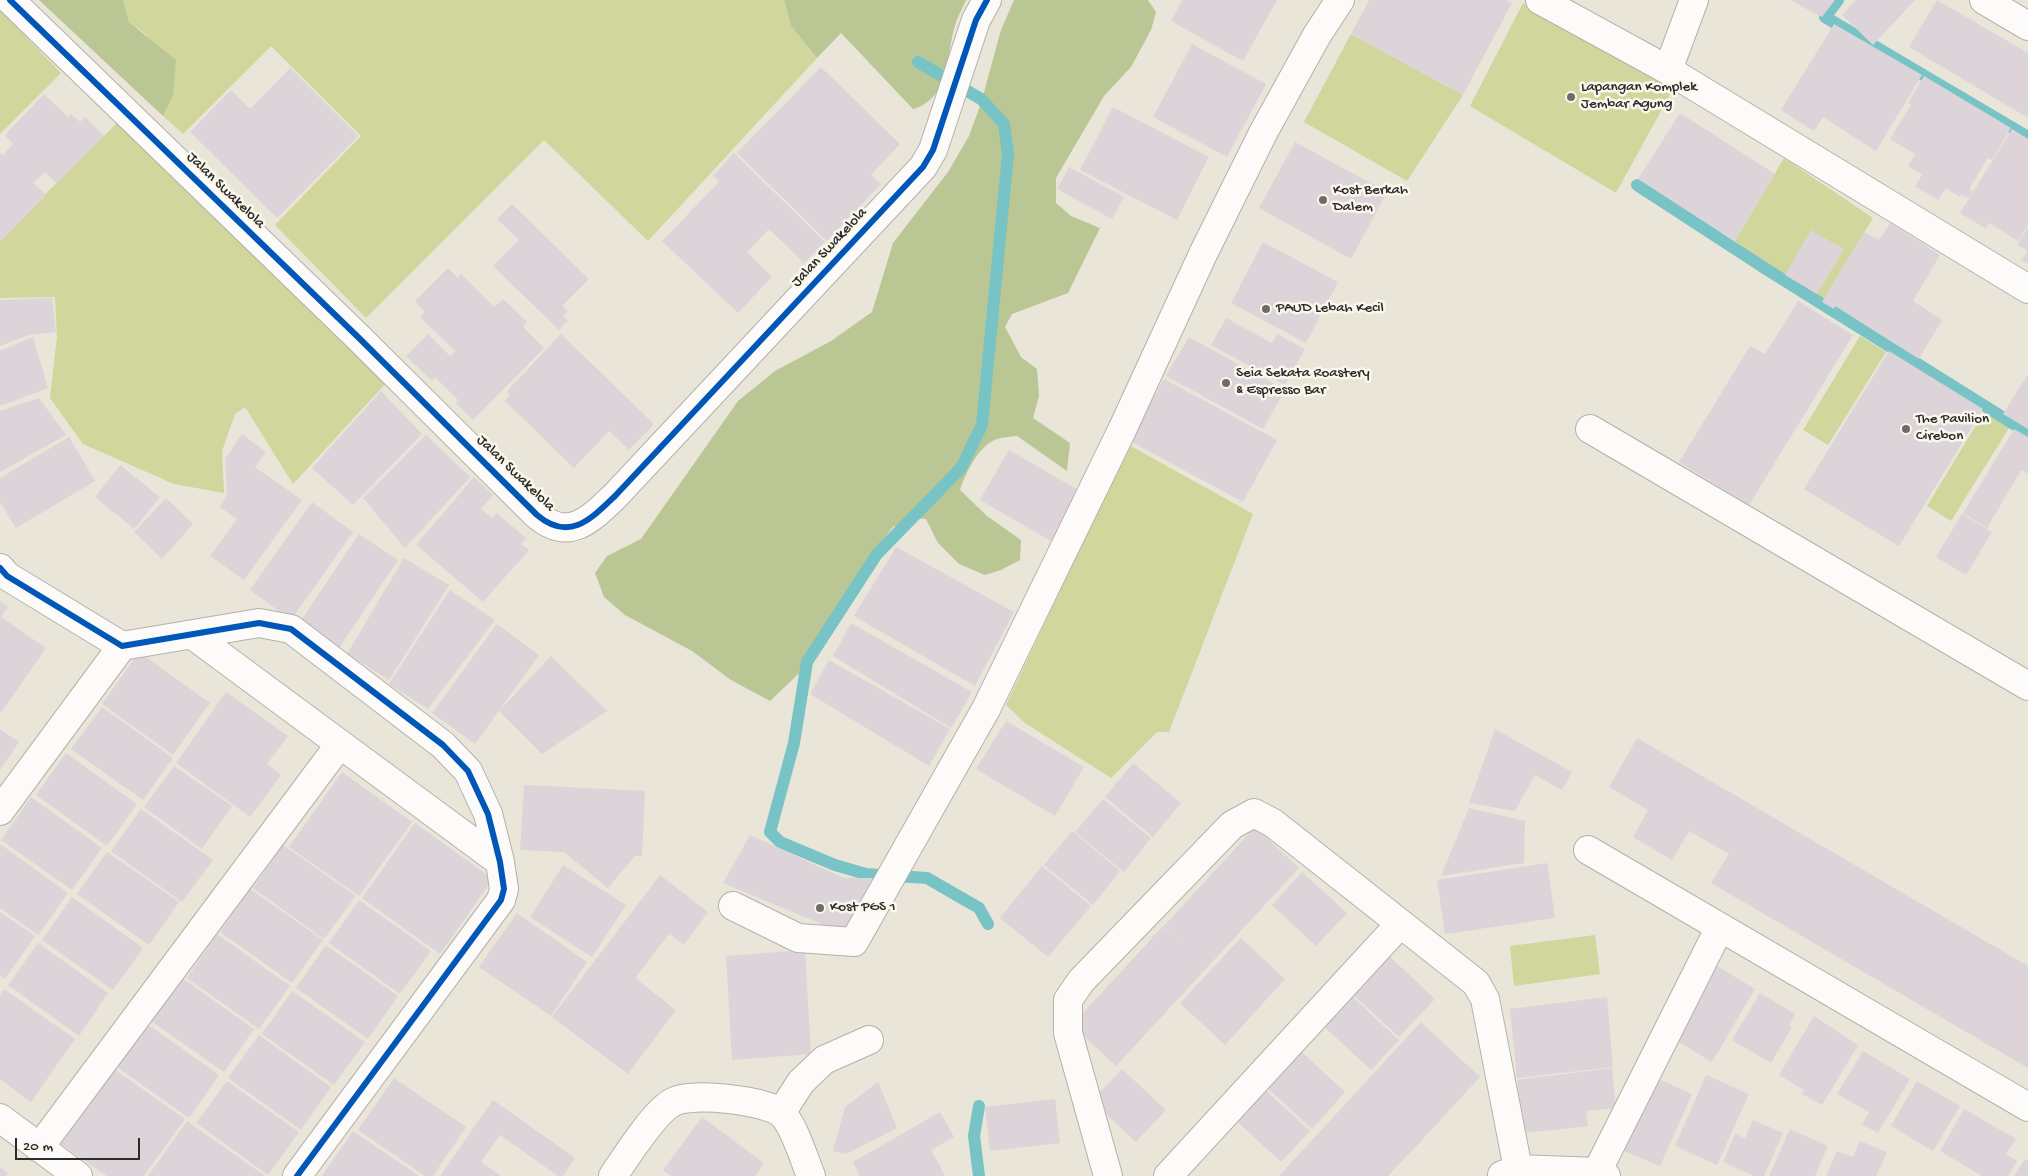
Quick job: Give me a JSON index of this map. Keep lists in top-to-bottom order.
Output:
{
  "streets": {
    "street": ["Jalan Swakelola"]
  },
  "places": [
    "Lapangan Komplek Jembar Agung",
    "Kost Berkah Dalem",
    "PAUD Lebah Kecil",
    "Seia Sekata Roastery & Espresso Bar",
    "The Pavilion Cirebon",
    "Kost PGS 1"
  ],
  "scale_bar": "20 m"
}
